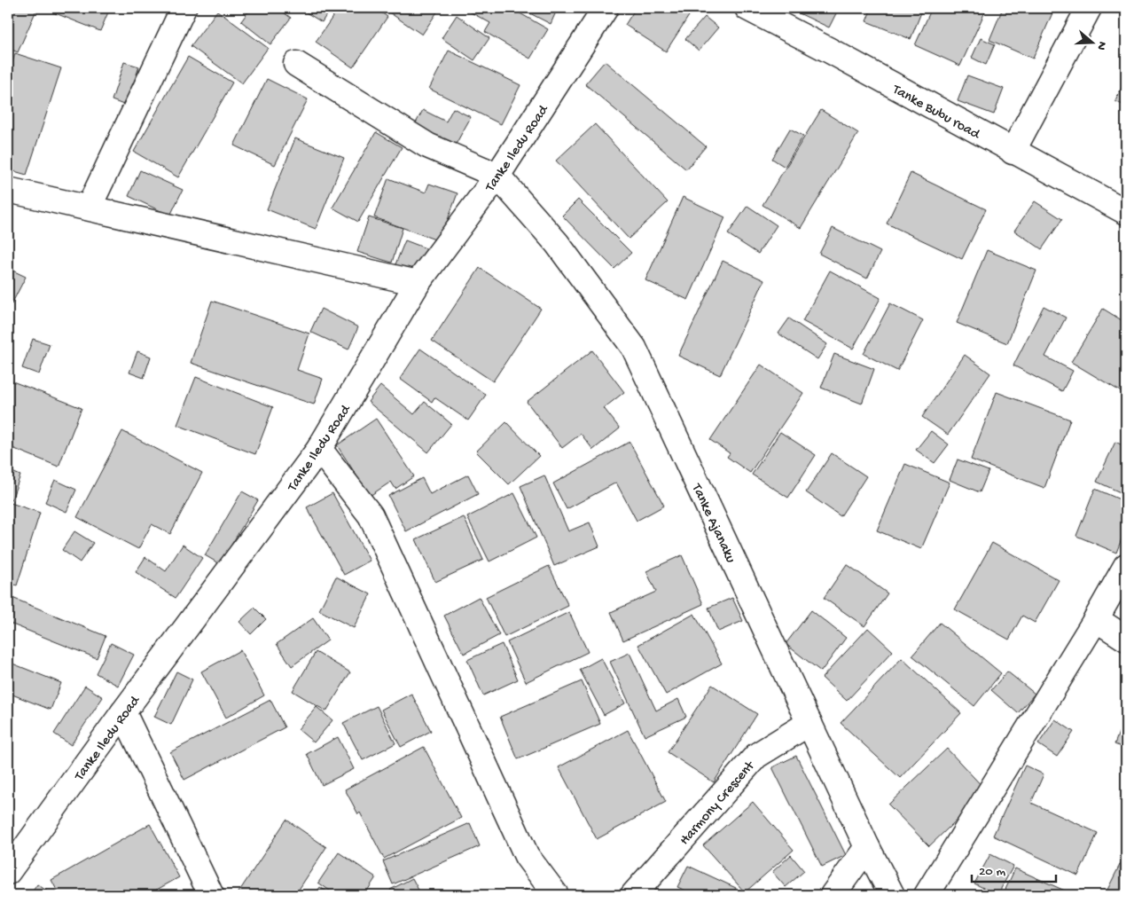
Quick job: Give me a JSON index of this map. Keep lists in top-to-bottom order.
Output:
{
  "streets": {
    "street": [
      "Tanke Bubu road",
      "Tanke Iledu Road",
      "Tanke Ajanaku",
      "Harmony Crescent"
    ]
  },
  "crossings": [
    ["Tanke Iledu Road", "Tanke Ajanaku"],
    ["Tanke Ajanaku", "Harmony Crescent"]
  ],
  "scale_bar": "20 m",
  "north": "right"
}
